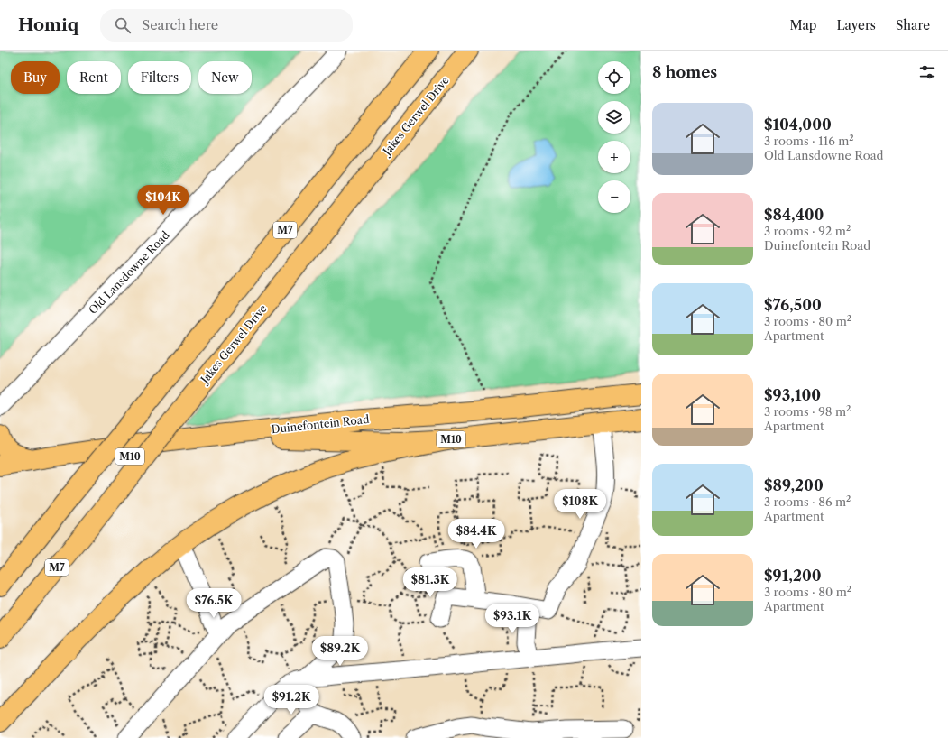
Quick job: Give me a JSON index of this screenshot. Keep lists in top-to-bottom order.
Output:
{
  "streets": {
    "main road": [
      "Jakes Gerwel Drive",
      "M7",
      "Duinefontein Road",
      "M10"
    ],
    "street": ["Old Lansdowne Road"]
  },
  "page": {
    "header": "Homiq",
    "search": "Search here",
    "nav": ["Map", "Layers", "Share"],
    "heading": "8 homes",
    "map_buttons": ["+", "−"],
    "chip": [
      "Buy",
      "Rent",
      "Filters",
      "New"
    ],
    "list": [
      {
        "name": "$104,000",
        "note": "3 rooms · 116 m² · Old Lansdowne Road"
      },
      {
        "name": "$84,400",
        "note": "3 rooms · 92 m² · Duinefontein Road"
      },
      {
        "name": "$76,500",
        "note": "3 rooms · 80 m² · Apartment"
      },
      {
        "name": "$93,100",
        "note": "3 rooms · 98 m² · Apartment"
      },
      {
        "name": "$89,200",
        "note": "3 rooms · 86 m² · Apartment"
      },
      {
        "name": "$91,200",
        "note": "3 rooms · 80 m² · Apartment"
      }
    ],
    "price": [
      "$104K",
      "$108K",
      "$84.4K",
      "$81.3K",
      "$76.5K",
      "$93.1K",
      "$89.2K",
      "$91.2K"
    ]
  }
}
